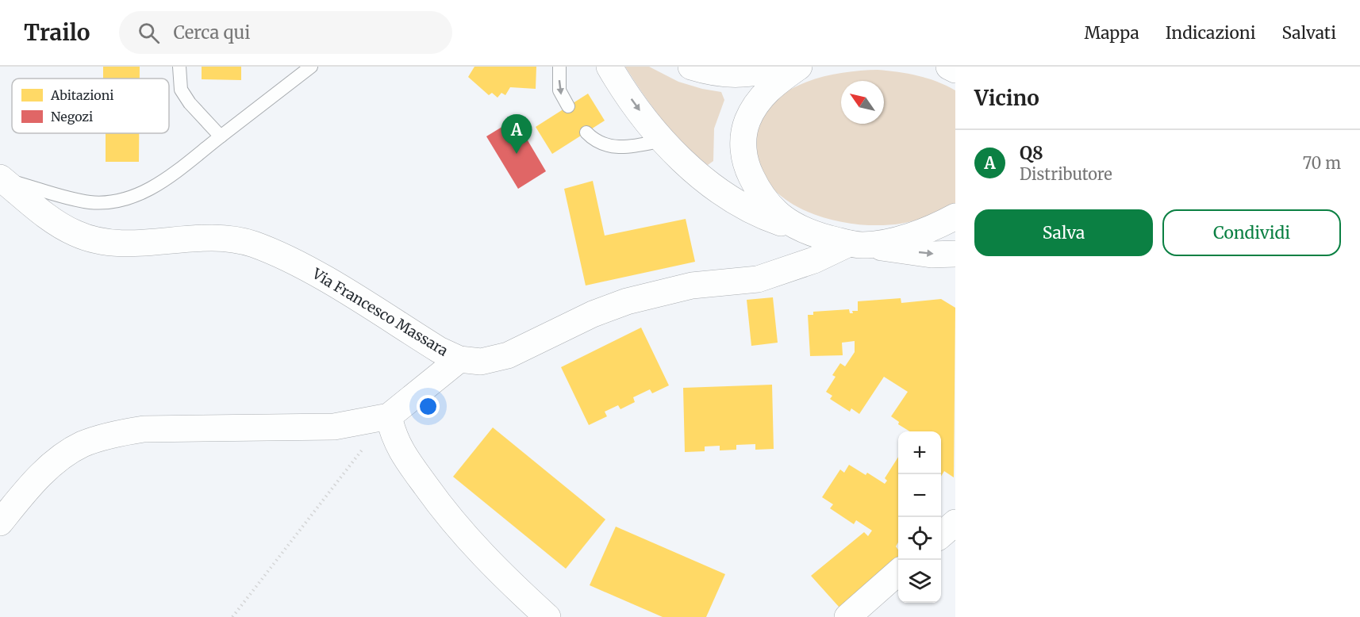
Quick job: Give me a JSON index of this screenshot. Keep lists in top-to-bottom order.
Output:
{
  "streets": {
    "street": ["Via Francesco Massara"]
  },
  "legend": ["Abitazioni", "Negozi"],
  "north": "top left",
  "page": {
    "header": "Trailo",
    "search": "Cerca qui",
    "nav": ["Mappa", "Indicazioni", "Salvati"],
    "heading": "Vicino",
    "pins": "A",
    "list": [
      {
        "mark": "A",
        "name": "Q8",
        "note": "Distributore",
        "value": "70 m"
      }
    ],
    "buttons": ["Salva", "Condividi"],
    "map_buttons": ["+", "−"]
  }
}
